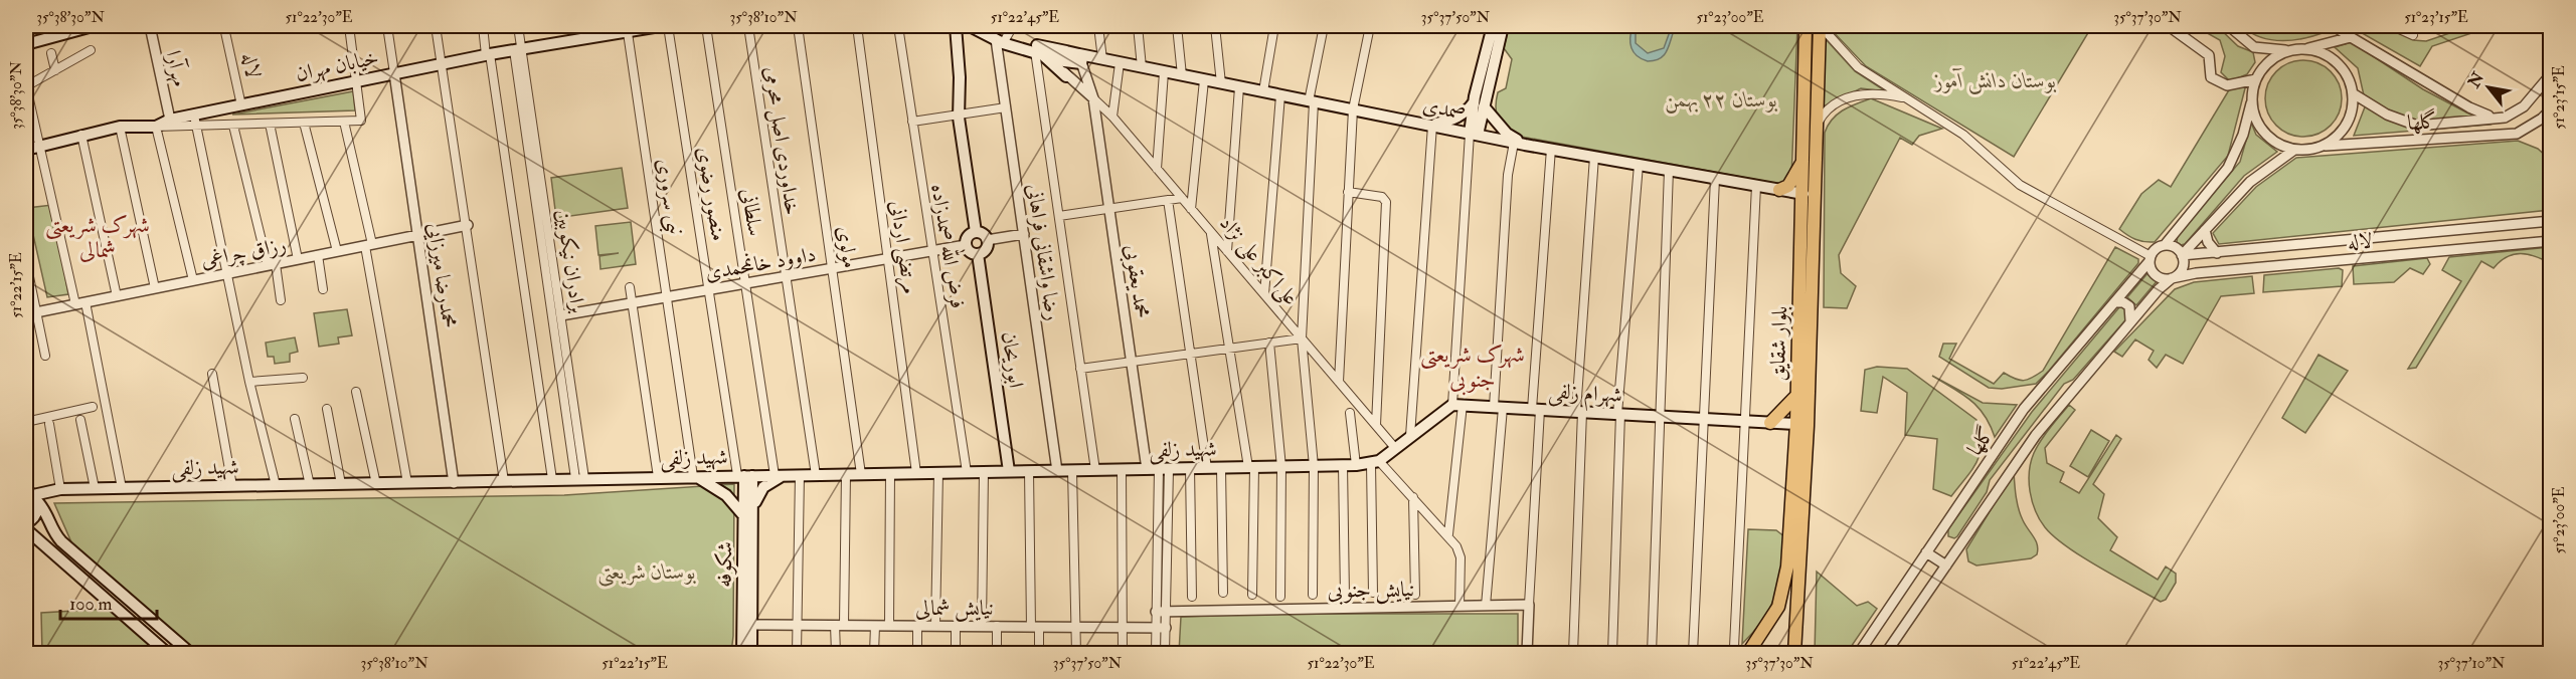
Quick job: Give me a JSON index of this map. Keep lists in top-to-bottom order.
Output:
{
  "streets": {
    "main road": [
      "خیابان مهران",
      "صمدی",
      "بلوار شقایق",
      "ابوریحان",
      "شهرام زلفی",
      "شهید زلفی",
      "شکوفه"
    ],
    "street": [
      "لاله",
      "مهرآرا",
      "گلها",
      "خداوردی اصل محرمی",
      "منصور رضوی",
      "نبی سروری",
      "سلطانی",
      "فرض الله صمدزاده",
      "مولوی",
      "مرتضی اردانی",
      "رزاق چراغی",
      "رضا واشقانی فراهانی",
      "علی‌اکبر علی نژاد",
      "برادران نیکوبین",
      "داوود خانمحمدی",
      "محمدرضا میرزایی",
      "محمد یعقوبی",
      "نیایش جنوبی",
      "نیایش شمالی"
    ]
  },
  "crossings": [
    ["لاله", "خیابان مهران"],
    ["لاله", "گلها"],
    ["خیابان مهران", "مهرآرا"],
    ["خیابان مهران", "نبی سروری"],
    ["خیابان مهران", "برادران نیکوبین"],
    ["خیابان مهران", "محمدرضا میرزایی"],
    ["صمدی", "بلوار شقایق"],
    ["خداوردی اصل محرمی", "داوود خانمحمدی"],
    ["خداوردی اصل محرمی", "شهید زلفی"],
    ["منصور رضوی", "داوود خانمحمدی"],
    ["منصور رضوی", "شهید زلفی"],
    ["منصور رضوی", "شکوفه"],
    ["نبی سروری", "داوود خانمحمدی"],
    ["نبی سروری", "شهید زلفی"],
    ["سلطانی", "داوود خانمحمدی"],
    ["سلطانی", "شهید زلفی"],
    ["فرض الله صمدزاده", "داوود خانمحمدی"],
    ["فرض الله صمدزاده", "شهید زلفی"],
    ["مولوی", "داوود خانمحمدی"],
    ["مولوی", "شهید زلفی"],
    ["مرتضی اردانی", "داوود خانمحمدی"],
    ["مرتضی اردانی", "شهید زلفی"],
    ["رزاق چراغی", "محمدرضا میرزایی"],
    ["رضا واشقانی فراهانی", "شهید زلفی"],
    ["علی‌اکبر علی نژاد", "محمد یعقوبی"],
    ["برادران نیکوبین", "داوود خانمحمدی"],
    ["برادران نیکوبین", "شهید زلفی"],
    ["داوود خانمحمدی", "ابوریحان"],
    ["محمدرضا میرزایی", "شهید زلفی"],
    ["محمد یعقوبی", "شهید زلفی"],
    ["بلوار شقایق", "شهرام زلفی"],
    ["ابوریحان", "شهید زلفی"],
    ["شهید زلفی", "شکوفه"],
    ["شکوفه", "نیایش شمالی"]
  ],
  "districts": ["شهرک شریعتی شمالی", "شهرک شریعتی جنوبی"],
  "parks": ["بوستان دانش آموز", "بوستان ۲۲ بهمن", "بوستان شریعتی"],
  "scale_bar": "100 m",
  "north": "top left",
  "coordinates": [
    "35°38'30\"N",
    "51°22'30\"E",
    "35°38'10\"N",
    "51°22'45\"E",
    "35°37'50\"N",
    "51°23'00\"E",
    "35°37'30\"N",
    "51°23'15\"E",
    "51°22'15\"E",
    "35°37'10\"N"
  ]
}
